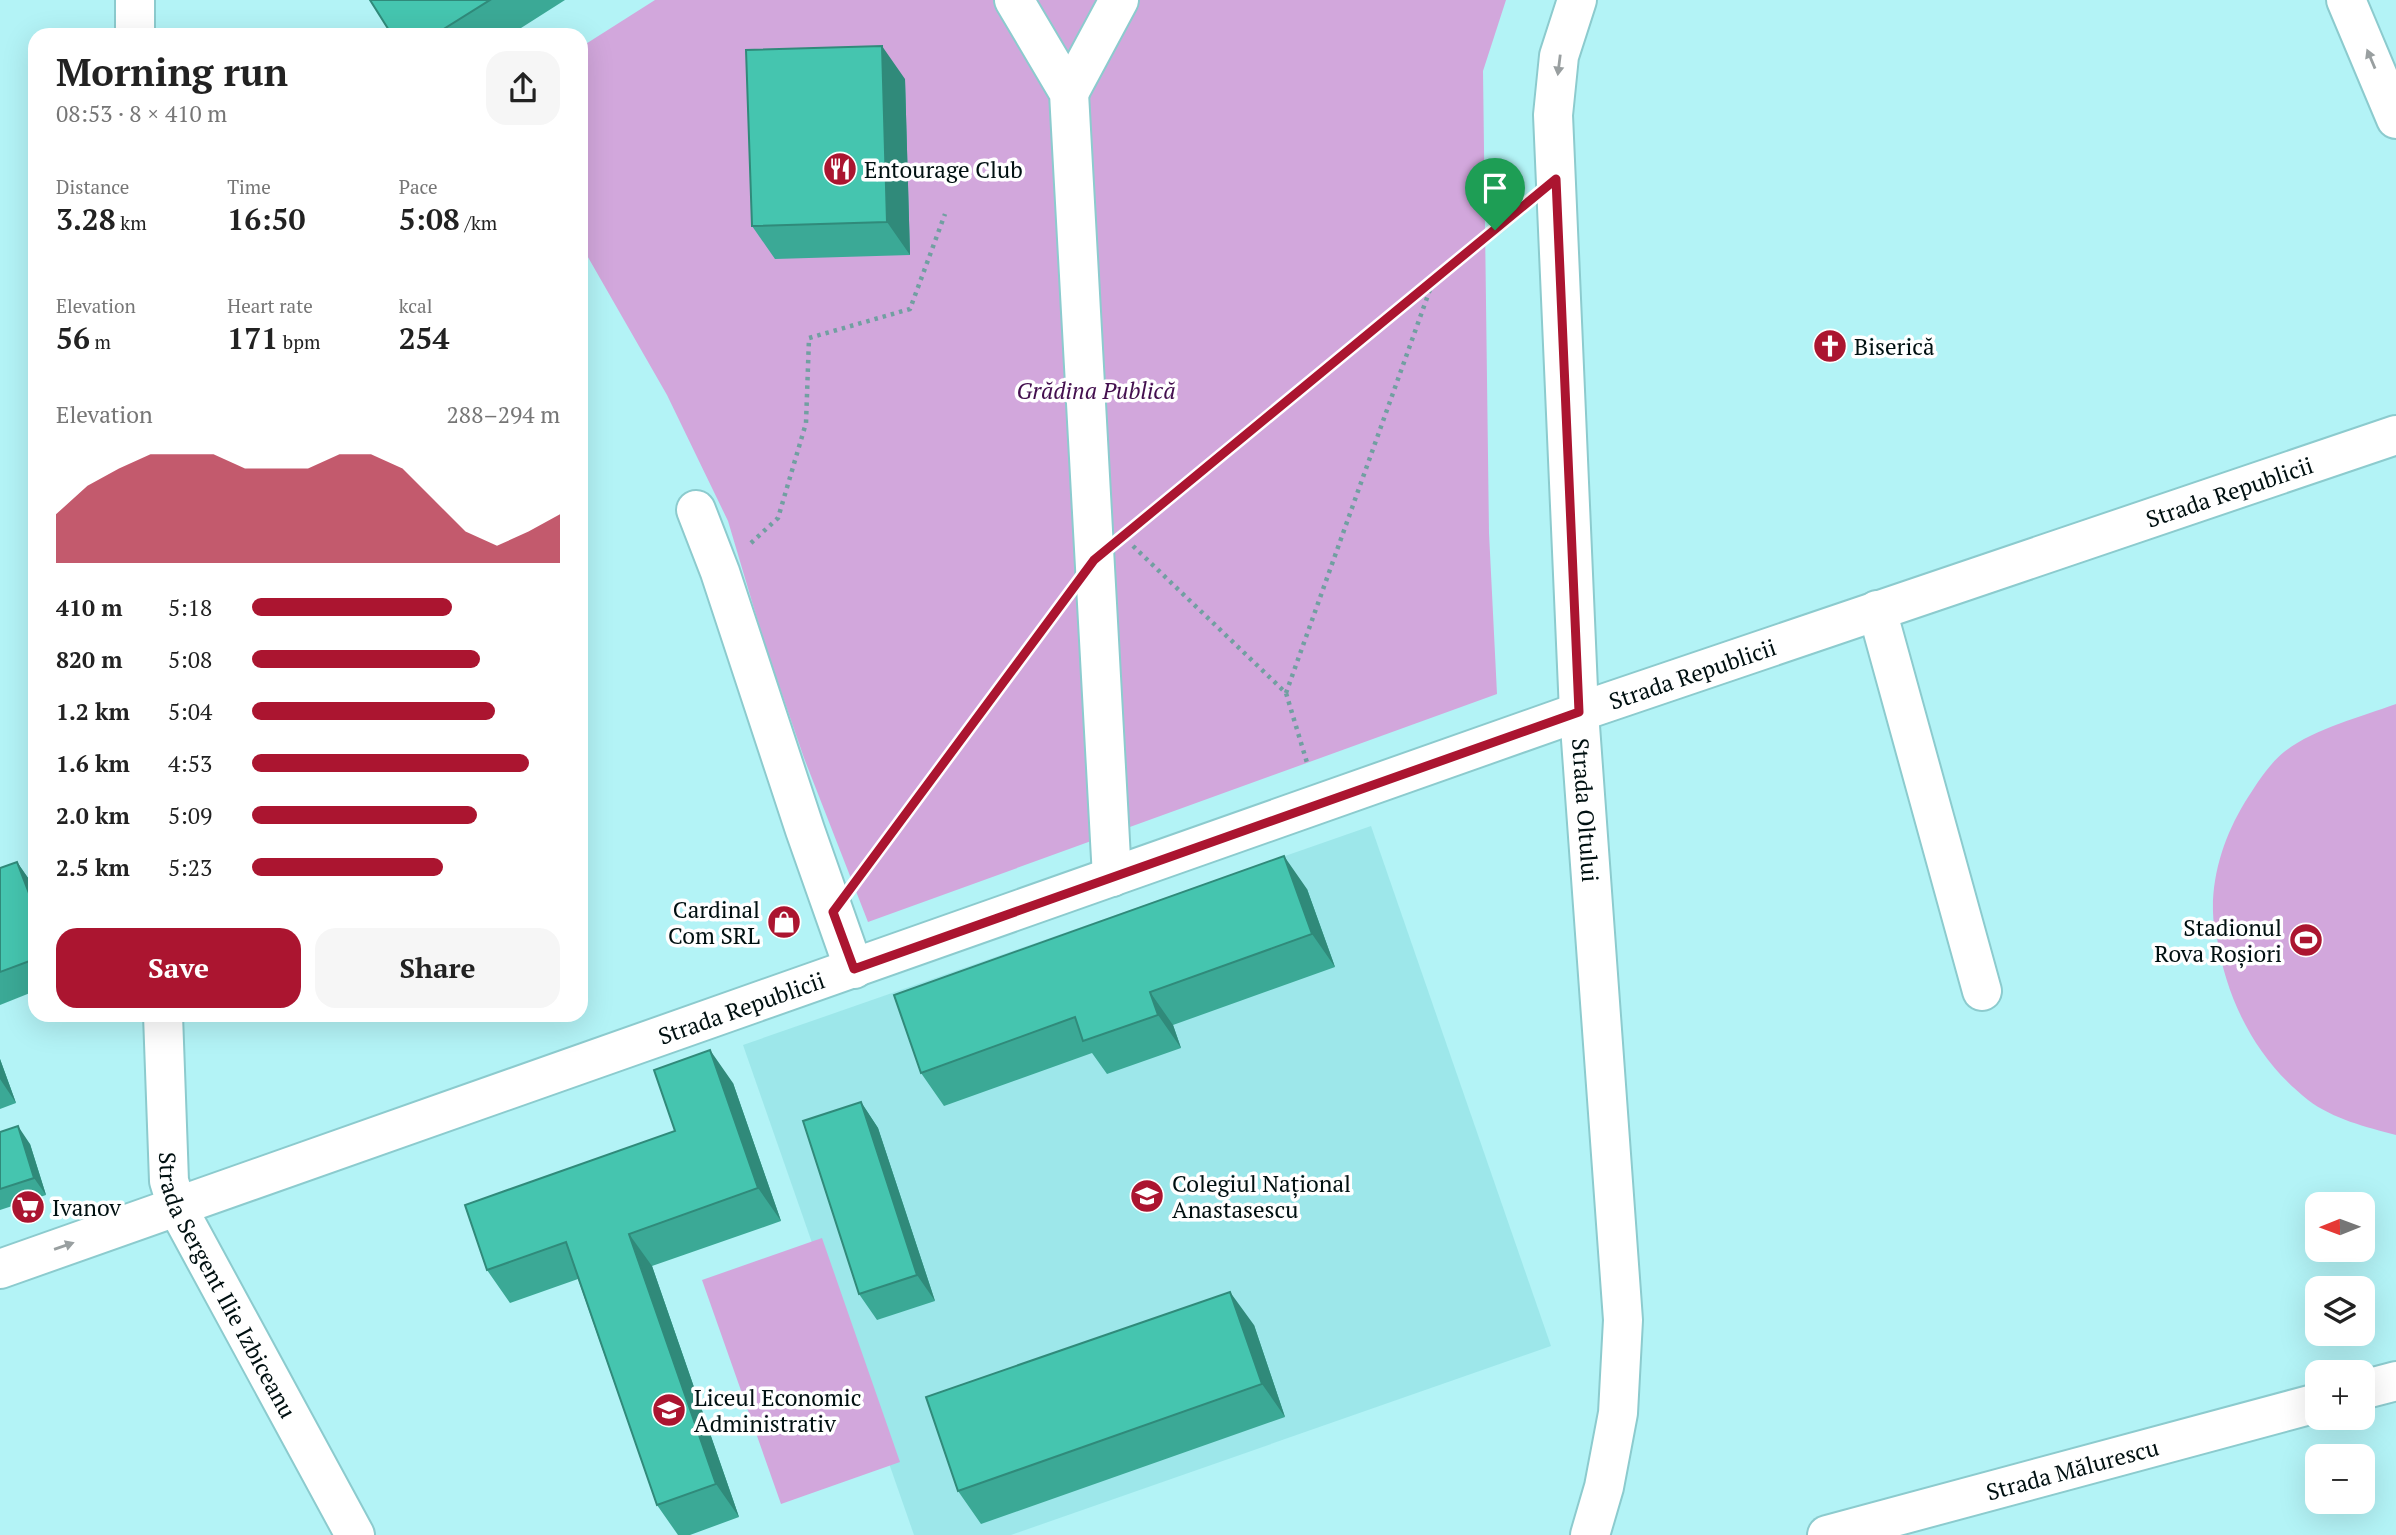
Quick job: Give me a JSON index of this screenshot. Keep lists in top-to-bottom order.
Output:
{
  "streets": {
    "street": [
      "Strada Republicii",
      "Strada Oltului",
      "Strada Sergent Ilie Izbiceanu",
      "Strada Mălurescu"
    ]
  },
  "crossings": [
    ["Strada Republicii", "Strada Oltului"],
    ["Strada Republicii", "Strada Sergent Ilie Izbiceanu"]
  ],
  "parks": ["Grădina Publică"],
  "places": {
    "restaurant": ["Entourage Club"],
    "church": ["Biserică"],
    "shop": ["Cardinal Com SRL"],
    "sports": ["Stadionul Rova Roșiori"],
    "school or university": ["Colegiul Național Anastasescu", "Liceul Economic Administrativ"],
    "supermarket": ["Ivanov"]
  },
  "north": "left",
  "page": {
    "heading": ["Morning run", "08:53 · 8 × 410 m"],
    "stats": [
      ["Distance", "3.28 km"],
      ["Time", "16:50"],
      ["Pace", "5:08 /km"],
      ["Elevation", "56 m"],
      ["Heart rate", "171 bpm"],
      ["kcal", "254"]
    ],
    "chart": ["Elevation", "288–294 m"],
    "list": [
      {
        "name": "410 m",
        "note": "5:18"
      },
      {
        "name": "820 m",
        "note": "5:08"
      },
      {
        "name": "1.2 km",
        "note": "5:04"
      },
      {
        "name": "1.6 km",
        "note": "4:53"
      },
      {
        "name": "2.0 km",
        "note": "5:09"
      },
      {
        "name": "2.5 km",
        "note": "5:23"
      }
    ],
    "buttons": ["Save", "Share"],
    "map_buttons": ["+", "−"]
  }
}
